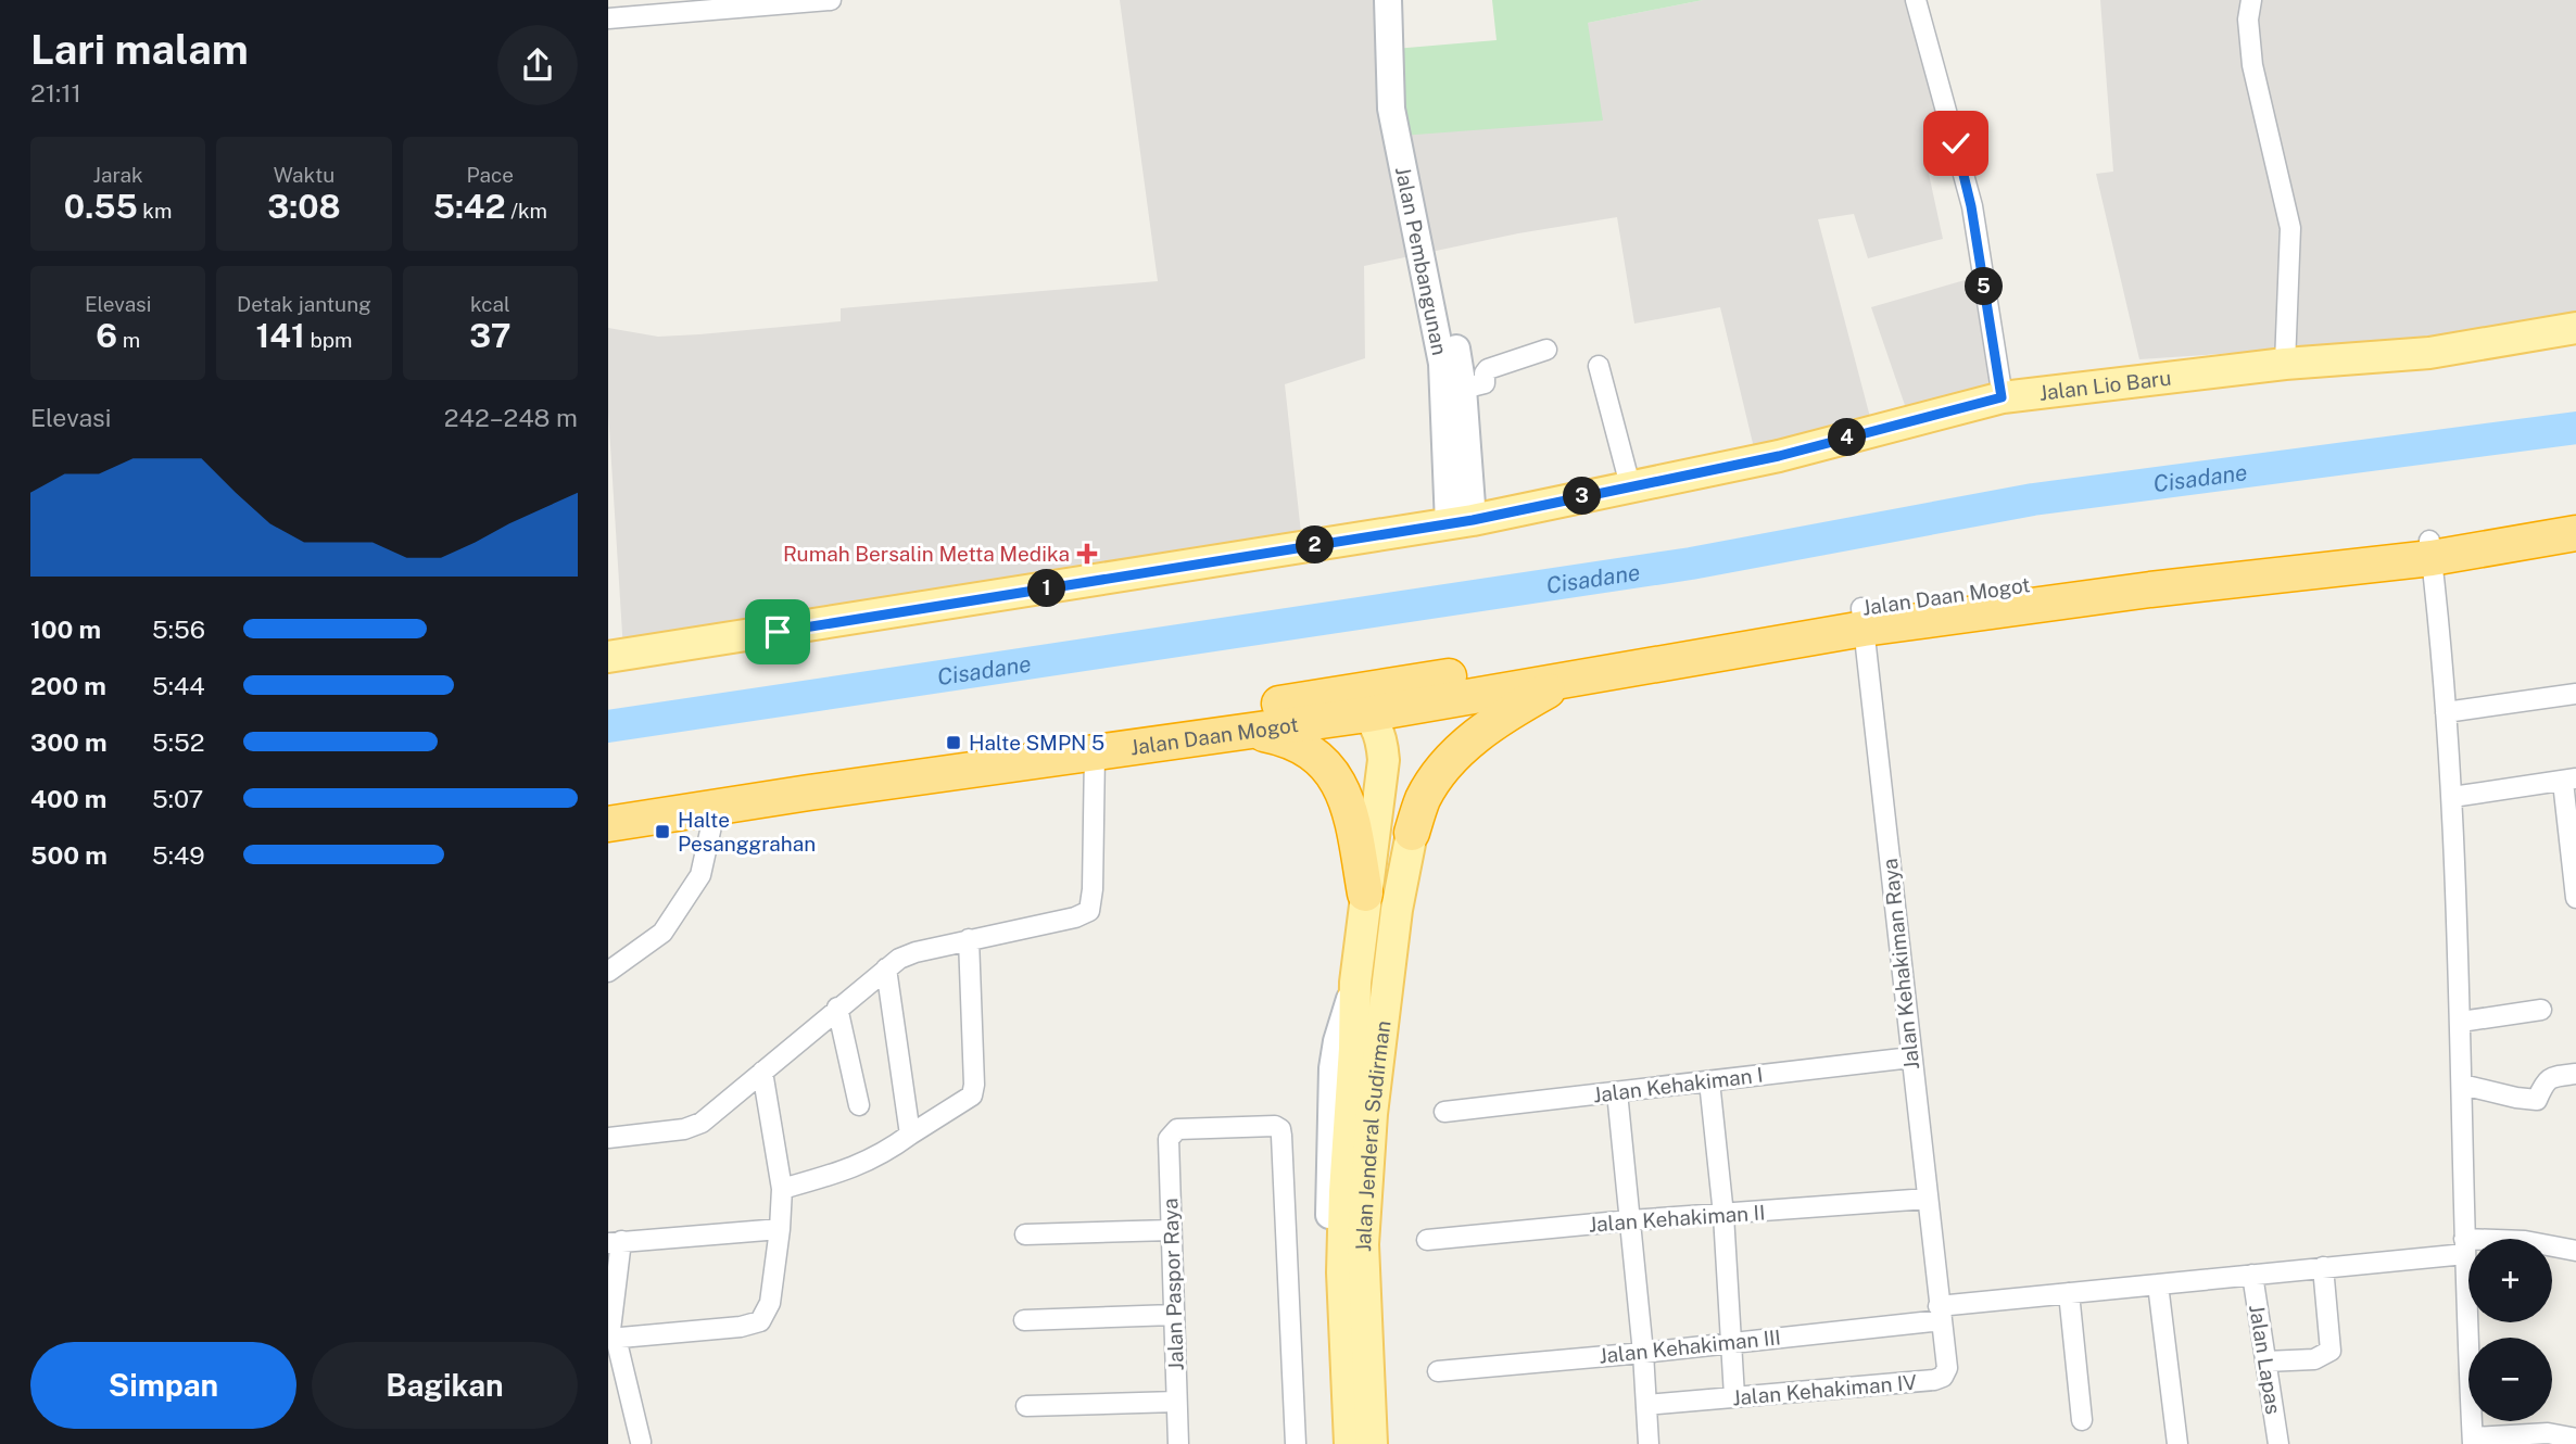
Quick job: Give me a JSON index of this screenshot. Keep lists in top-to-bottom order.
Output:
{
  "streets": {
    "highway": ["Jalan Daan Mogot"],
    "main road": ["Jalan Lio Baru", "Jalan Jenderal Sudirman"],
    "street": [
      "Jalan Pembangunan",
      "Jalan Kehakiman Raya",
      "Jalan Kehakiman I",
      "Jalan Kehakiman II",
      "Jalan Paspor Raya",
      "Jalan Kehakiman III",
      "Jalan Lapas",
      "Jalan Kehakiman IV"
    ]
  },
  "crossings": [
    ["Jalan Pembangunan", "Jalan Lio Baru"],
    ["Jalan Daan Mogot", "Jalan Kehakiman Raya"],
    ["Jalan Daan Mogot", "Jalan Jenderal Sudirman"],
    ["Jalan Kehakiman Raya", "Jalan Kehakiman I"],
    ["Jalan Kehakiman Raya", "Jalan Kehakiman II"],
    ["Jalan Kehakiman Raya", "Jalan Kehakiman III"],
    ["Jalan Kehakiman Raya", "Jalan Kehakiman IV"],
    ["Jalan Kehakiman III", "Jalan Lapas"],
    ["Jalan Kehakiman III", "Jalan Kehakiman IV"]
  ],
  "water": ["Cisadane"],
  "places": {
    "health": ["Rumah Bersalin Metta Medika"],
    "transit": ["Halte SMPN 5", "Halte Pesanggrahan"]
  },
  "page": {
    "heading": ["Lari malam", "21:11"],
    "stats": [
      ["Jarak", "0.55 km"],
      ["Waktu", "3:08"],
      ["Pace", "5:42 /km"],
      ["Elevasi", "6 m"],
      ["Detak jantung", "141 bpm"],
      ["kcal", "37"]
    ],
    "pins": [
      "5",
      "4",
      "3",
      "2",
      "1"
    ],
    "chart": ["Elevasi", "242–248 m"],
    "list": [
      {
        "name": "100 m",
        "note": "5:56"
      },
      {
        "name": "200 m",
        "note": "5:44"
      },
      {
        "name": "300 m",
        "note": "5:52"
      },
      {
        "name": "400 m",
        "note": "5:07"
      },
      {
        "name": "500 m",
        "note": "5:49"
      }
    ],
    "map_buttons": ["+", "−"],
    "buttons": ["Simpan", "Bagikan"]
  }
}
